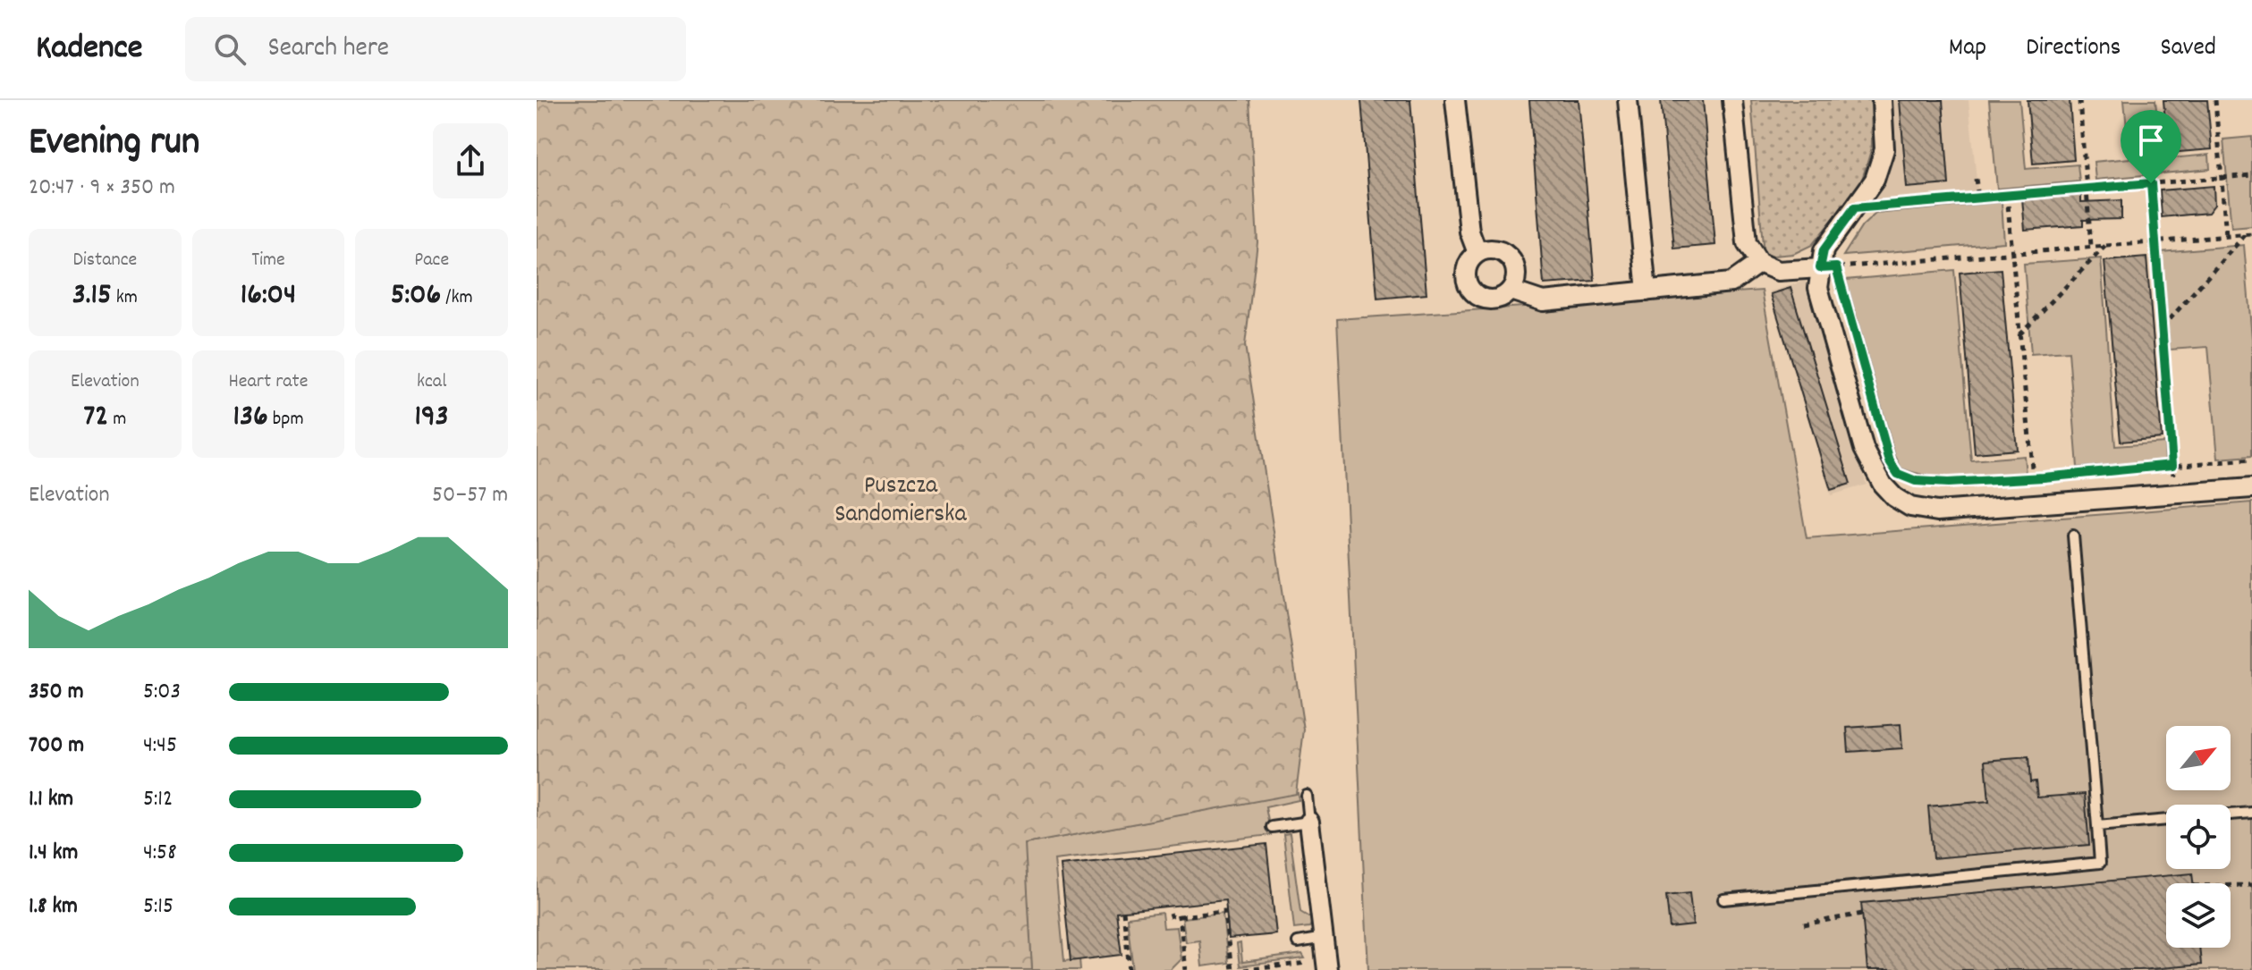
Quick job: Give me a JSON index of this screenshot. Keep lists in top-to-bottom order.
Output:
{
  "parks": ["Puszcza Sandomierska"],
  "north": "top right",
  "page": {
    "header": "Kadence",
    "search": "Search here",
    "nav": ["Map", "Directions", "Saved"],
    "heading": ["Evening run", "20:47 · 9 × 350 m"],
    "stats": [
      ["Distance", "3.15 km"],
      ["Time", "16:04"],
      ["Pace", "5:06 /km"],
      ["Elevation", "72 m"],
      ["Heart rate", "136 bpm"],
      ["kcal", "193"]
    ],
    "chart": ["Elevation", "50–57 m"],
    "list": [
      {
        "name": "350 m",
        "note": "5:03"
      },
      {
        "name": "700 m",
        "note": "4:45"
      },
      {
        "name": "1.1 km",
        "note": "5:12"
      },
      {
        "name": "1.4 km",
        "note": "4:58"
      },
      {
        "name": "1.8 km",
        "note": "5:15"
      }
    ]
  }
}
